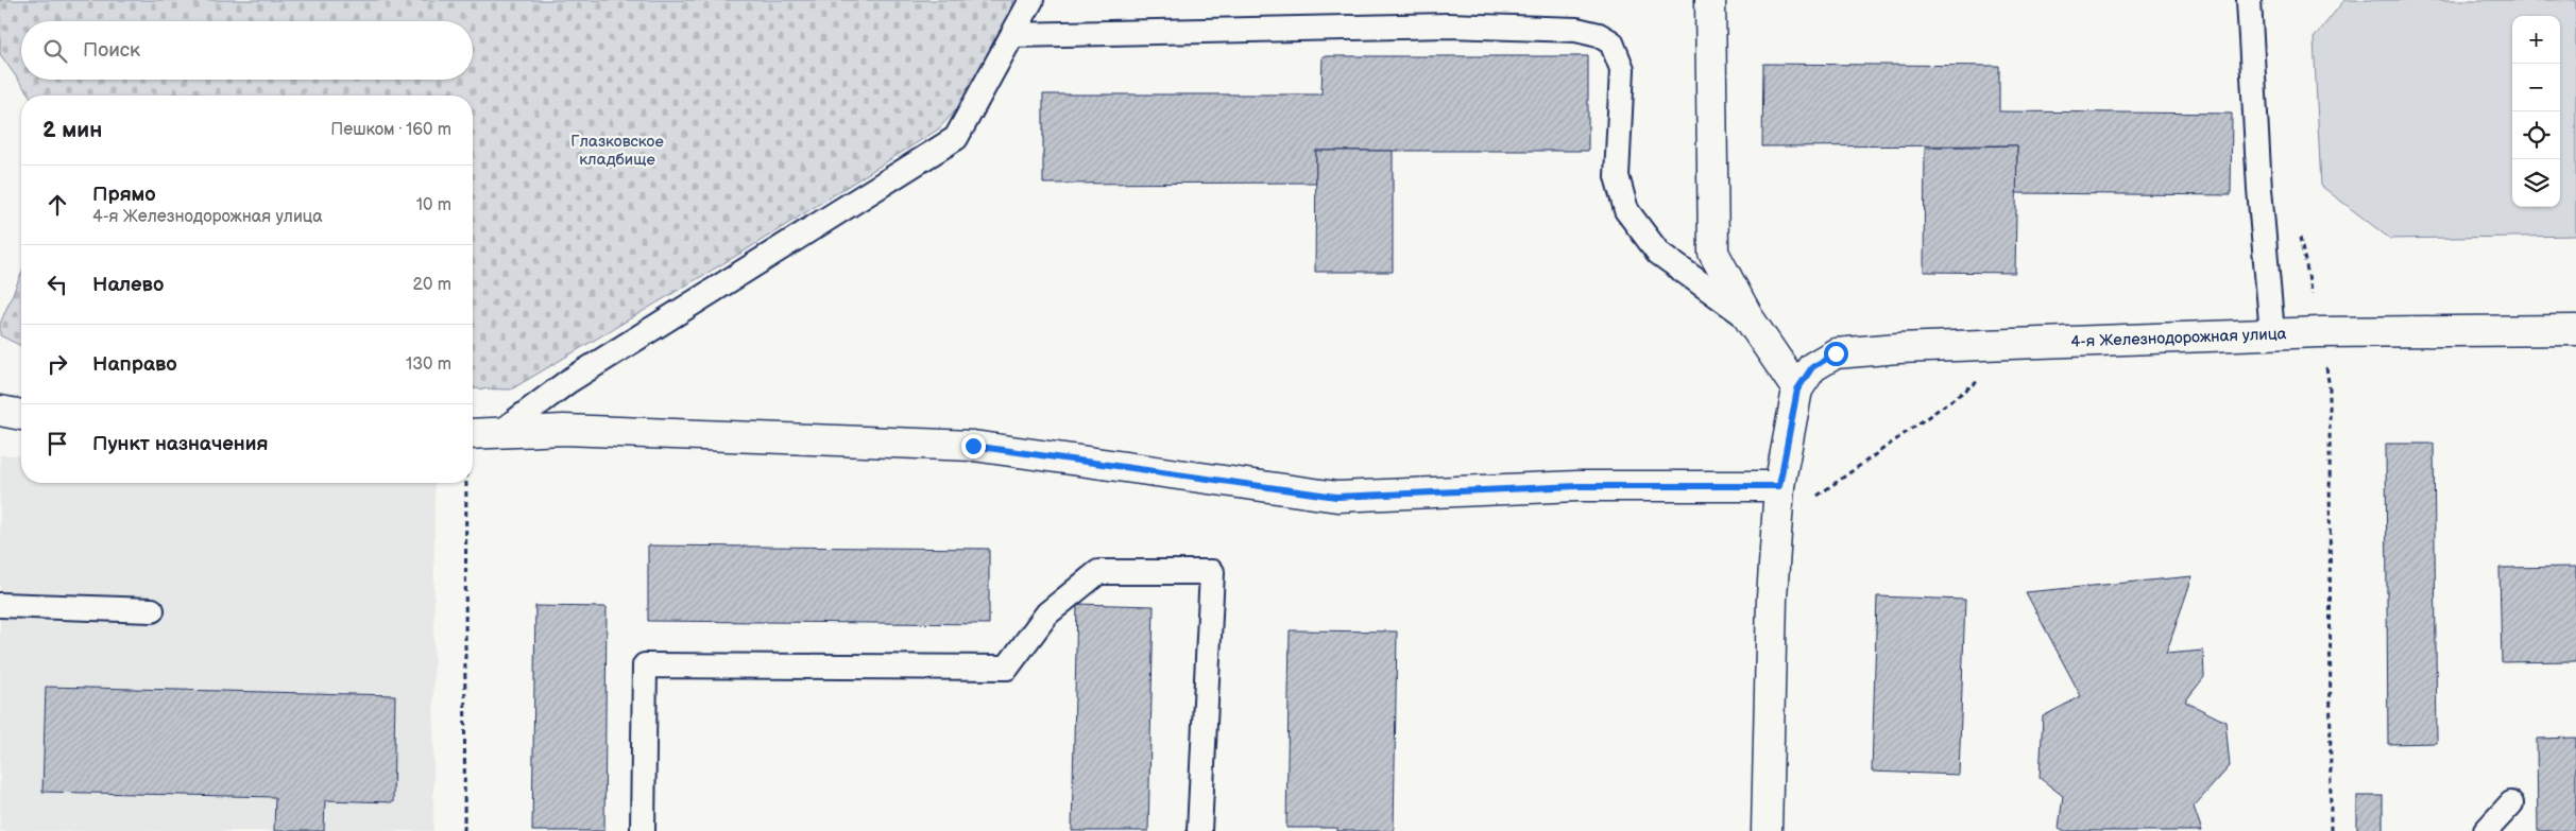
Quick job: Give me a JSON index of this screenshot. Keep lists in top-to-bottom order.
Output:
{
  "streets": {
    "street": ["4-я Железнодорожная улица"]
  },
  "parks": ["Глазковское кладбище"],
  "page": {
    "map_buttons": ["+", "−"],
    "search": "Поиск",
    "heading": ["2 мин", "Пешком · 160 m"],
    "list": [
      ["Прямо", "4-я Железнодорожная улица", "10 m"],
      ["Налево", "20 m"],
      ["Направо", "130 m"],
      "Пункт назначения"
    ]
  }
}
